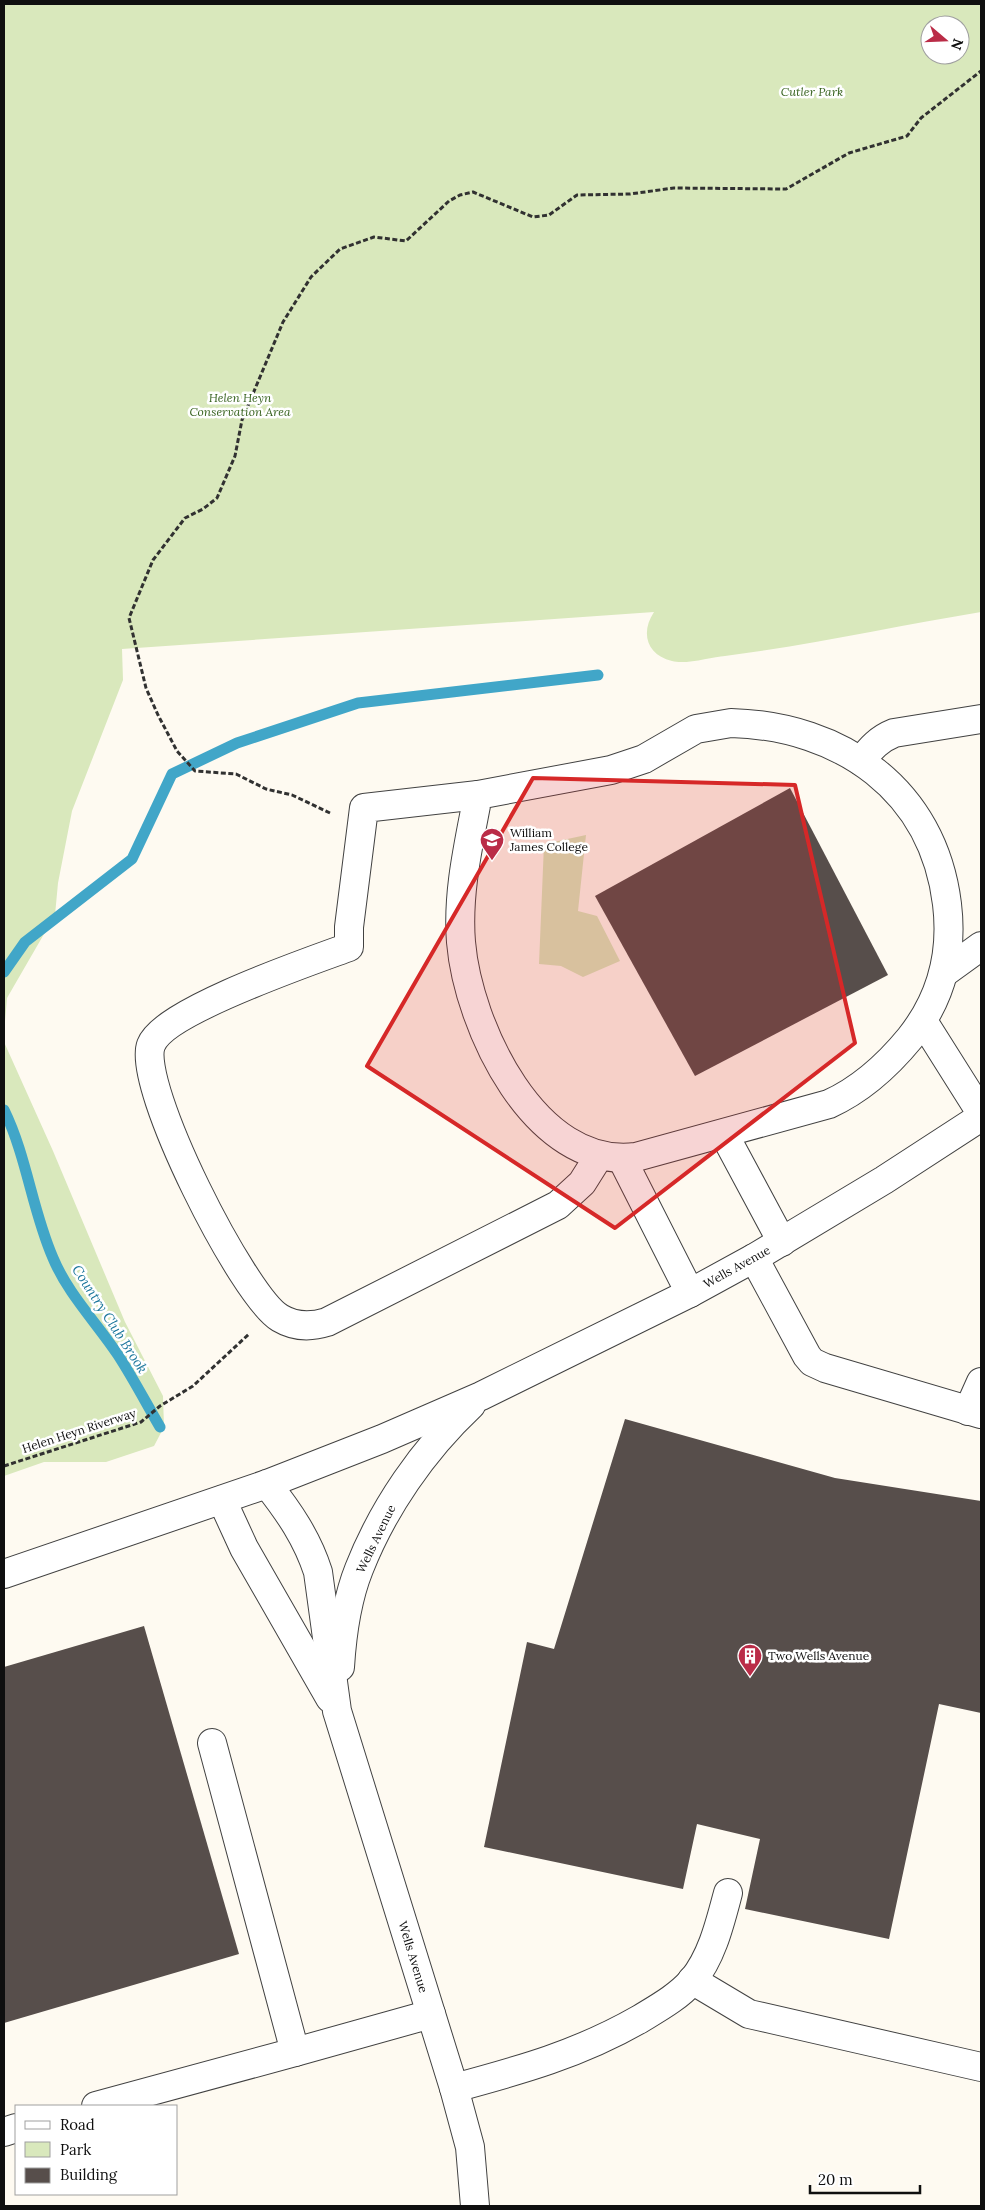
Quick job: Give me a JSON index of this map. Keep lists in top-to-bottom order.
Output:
{
  "streets": {
    "street": ["Wells Avenue"],
    "path": ["Helen Heyn Riverway"]
  },
  "water": ["Country Club Brook"],
  "parks": ["Cutler Park", "Helen Heyn Conservation Area"],
  "places": {
    "school or university": ["William James College"],
    "building": ["Two Wells Avenue"]
  },
  "legend": ["Road", "Park", "Building"],
  "scale_bar": "20 m",
  "north": "right"
}
